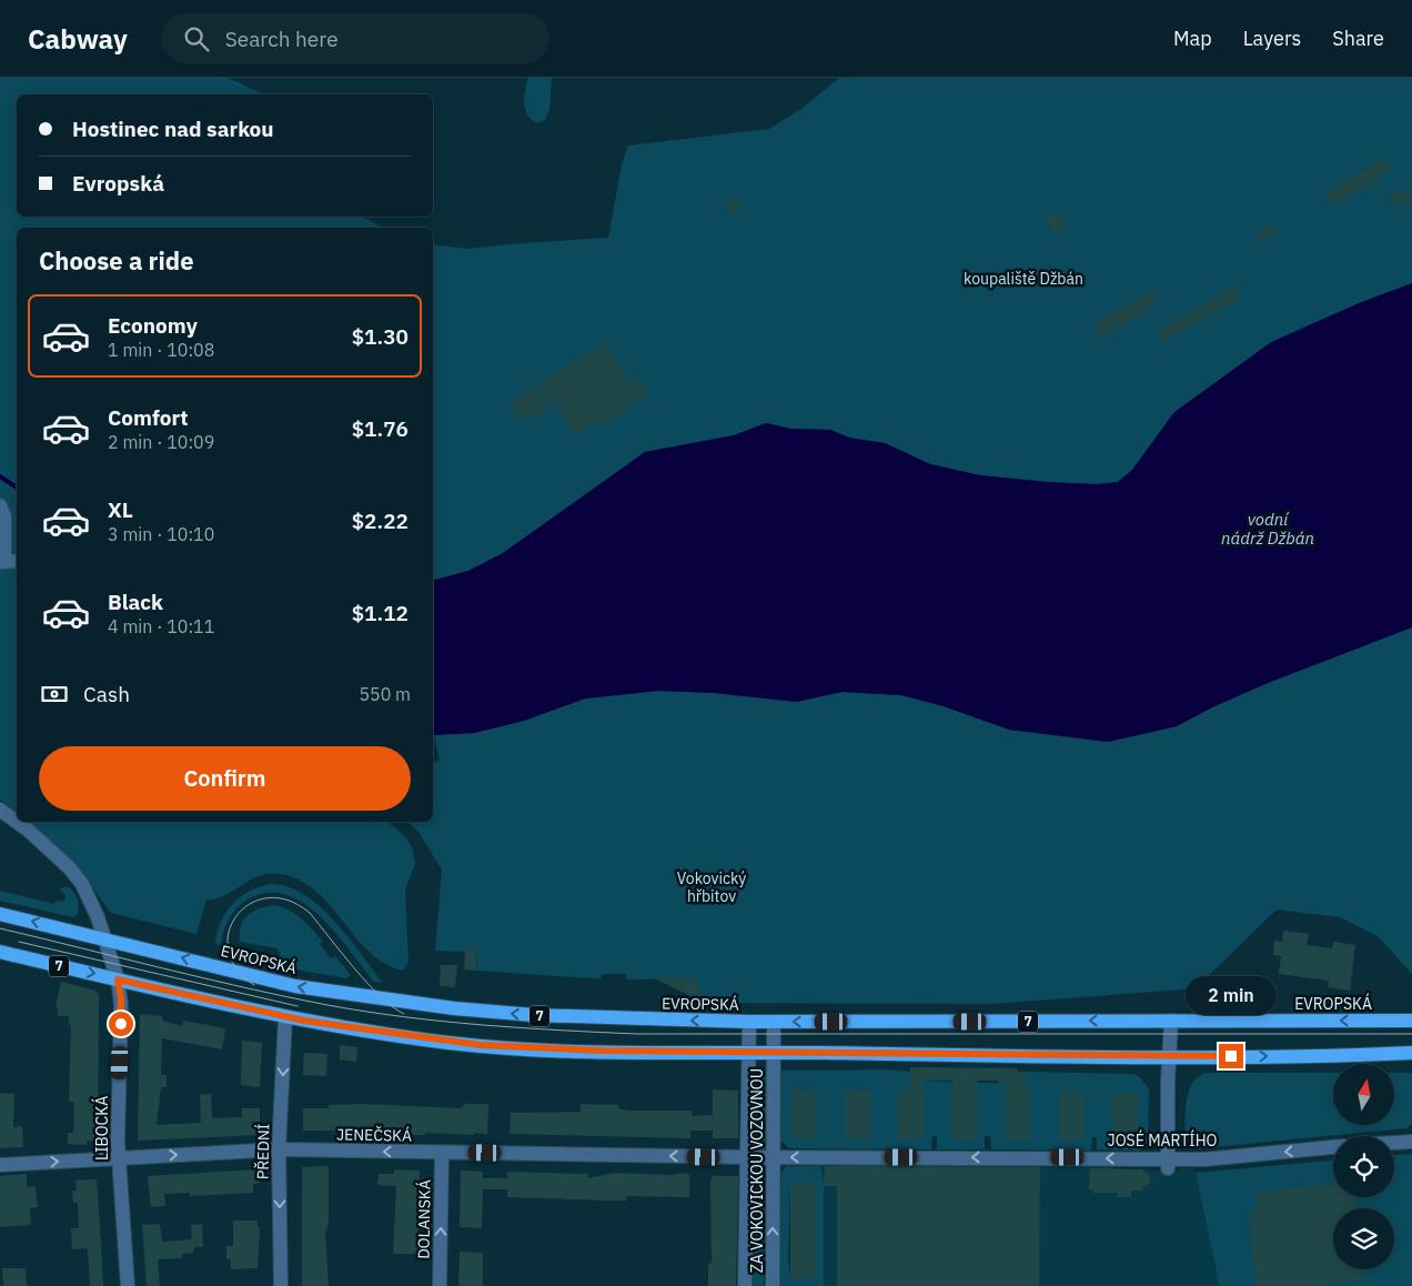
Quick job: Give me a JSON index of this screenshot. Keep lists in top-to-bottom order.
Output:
{
  "streets": {
    "main road": ["EVROPSKÁ", "7"],
    "street": [
      "LIBOCKÁ",
      "JENEČSKÁ",
      "JOSÉ MARTÍHO",
      "PŘEDNÍ",
      "ZA VOKOVICKOU VOZOVNOU",
      "DOLANSKÁ"
    ]
  },
  "crossings": [
    ["EVROPSKÁ", "LIBOCKÁ"],
    ["EVROPSKÁ", "ZA VOKOVICKOU VOZOVNOU"],
    ["7", "LIBOCKÁ"],
    ["7", "PŘEDNÍ"],
    ["7", "ZA VOKOVICKOU VOZOVNOU"],
    ["LIBOCKÁ", "JENEČSKÁ"],
    ["JENEČSKÁ", "JOSÉ MARTÍHO"],
    ["JENEČSKÁ", "PŘEDNÍ"],
    ["JENEČSKÁ", "ZA VOKOVICKOU VOZOVNOU"],
    ["JENEČSKÁ", "DOLANSKÁ"],
    ["JOSÉ MARTÍHO", "ZA VOKOVICKOU VOZOVNOU"]
  ],
  "one_way": ["JOSÉ MARTÍHO", "PŘEDNÍ", "DOLANSKÁ"],
  "water": ["vodní nádrž Džbán"],
  "parks": ["koupaliště Džbán", "Vokovický hřbitov"],
  "north": "top",
  "page": {
    "header": "Cabway",
    "search": "Search here",
    "nav": ["Map", "Layers", "Share"],
    "banner": ["Hostinec nad sarkou", "Evropská"],
    "heading": "Choose a ride",
    "list": [
      {
        "name": "Economy",
        "note": "1 min · 10:08",
        "value": "$1.30"
      },
      {
        "name": "Comfort",
        "note": "2 min · 10:09",
        "value": "$1.76"
      },
      {
        "name": "XL",
        "note": "3 min · 10:10",
        "value": "$2.22"
      },
      {
        "name": "Black",
        "note": "4 min · 10:11",
        "value": "$1.12"
      }
    ],
    "pay": ["Cash", "550 m"],
    "buttons": "Confirm",
    "bubble": "2 min"
  }
}
